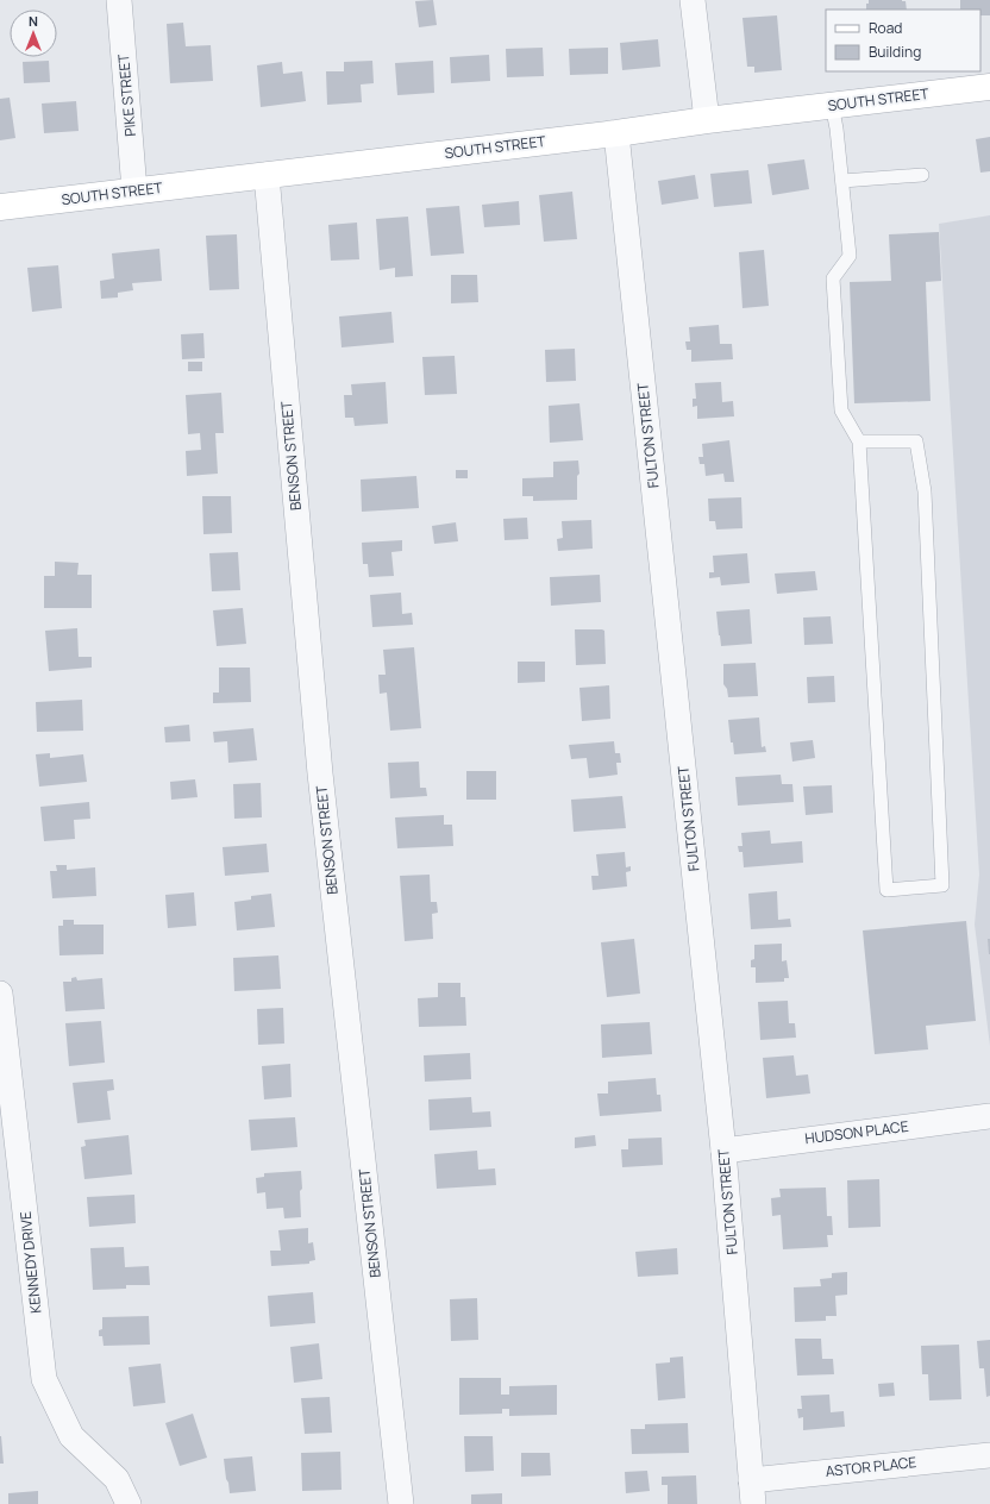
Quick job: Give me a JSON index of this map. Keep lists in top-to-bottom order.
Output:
{
  "streets": {
    "main road": ["SOUTH STREET"],
    "street": [
      "PIKE STREET",
      "FULTON STREET",
      "BENSON STREET",
      "HUDSON PLACE",
      "KENNEDY DRIVE",
      "ASTOR PLACE"
    ]
  },
  "crossings": [
    ["PIKE STREET", "SOUTH STREET"],
    ["SOUTH STREET", "FULTON STREET"],
    ["SOUTH STREET", "BENSON STREET"],
    ["FULTON STREET", "HUDSON PLACE"],
    ["FULTON STREET", "ASTOR PLACE"]
  ],
  "legend": ["Road", "Building"],
  "north": "top"
}
